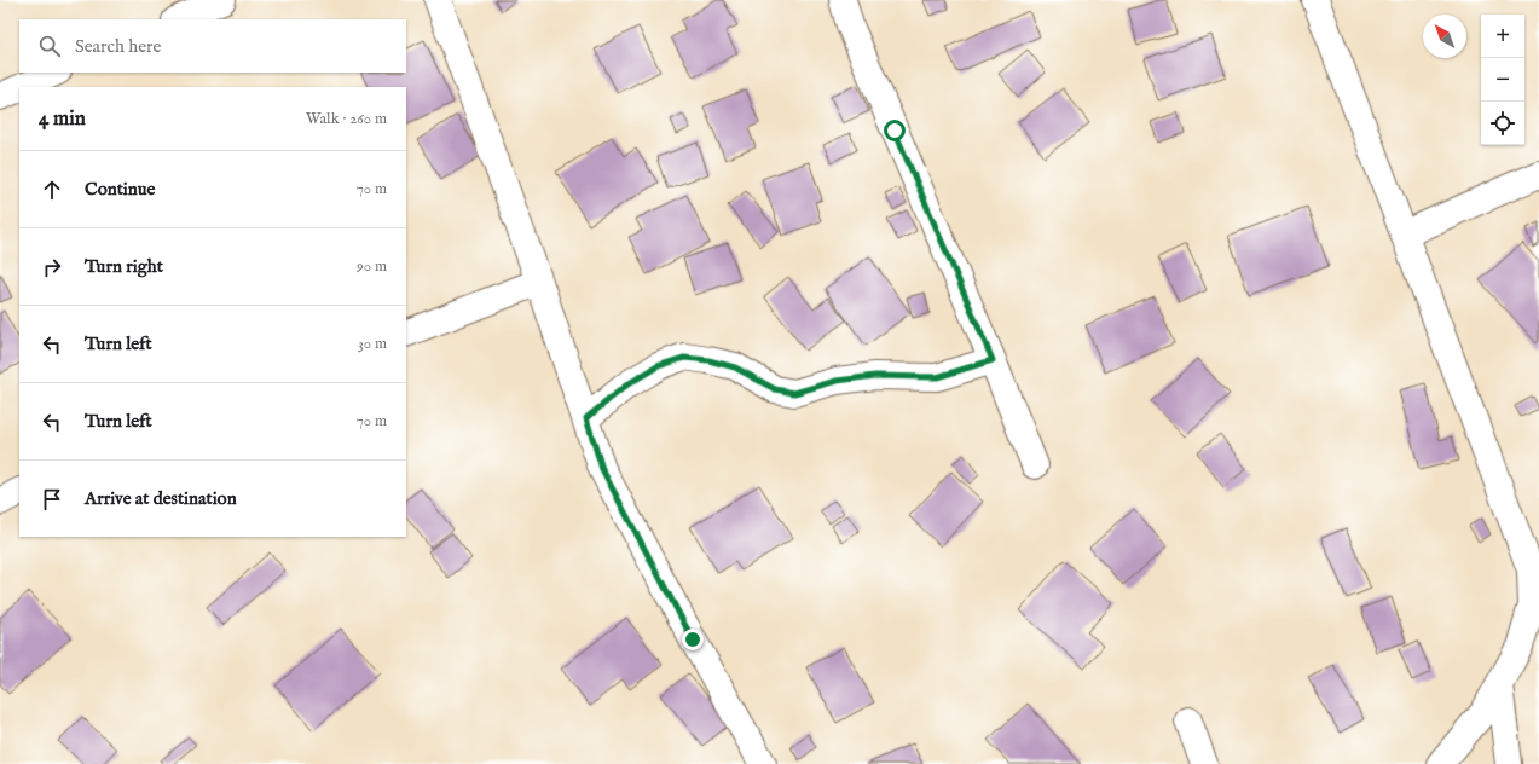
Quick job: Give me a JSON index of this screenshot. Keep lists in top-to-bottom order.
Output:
{
  "north": "top left",
  "page": {
    "map_buttons": ["+", "−"],
    "search": "Search here",
    "heading": ["4 min", "Walk · 260 m"],
    "list": [
      ["Continue", "70 m"],
      ["Turn right", "90 m"],
      ["Turn left", "30 m"],
      ["Turn left", "70 m"],
      "Arrive at destination"
    ]
  }
}
